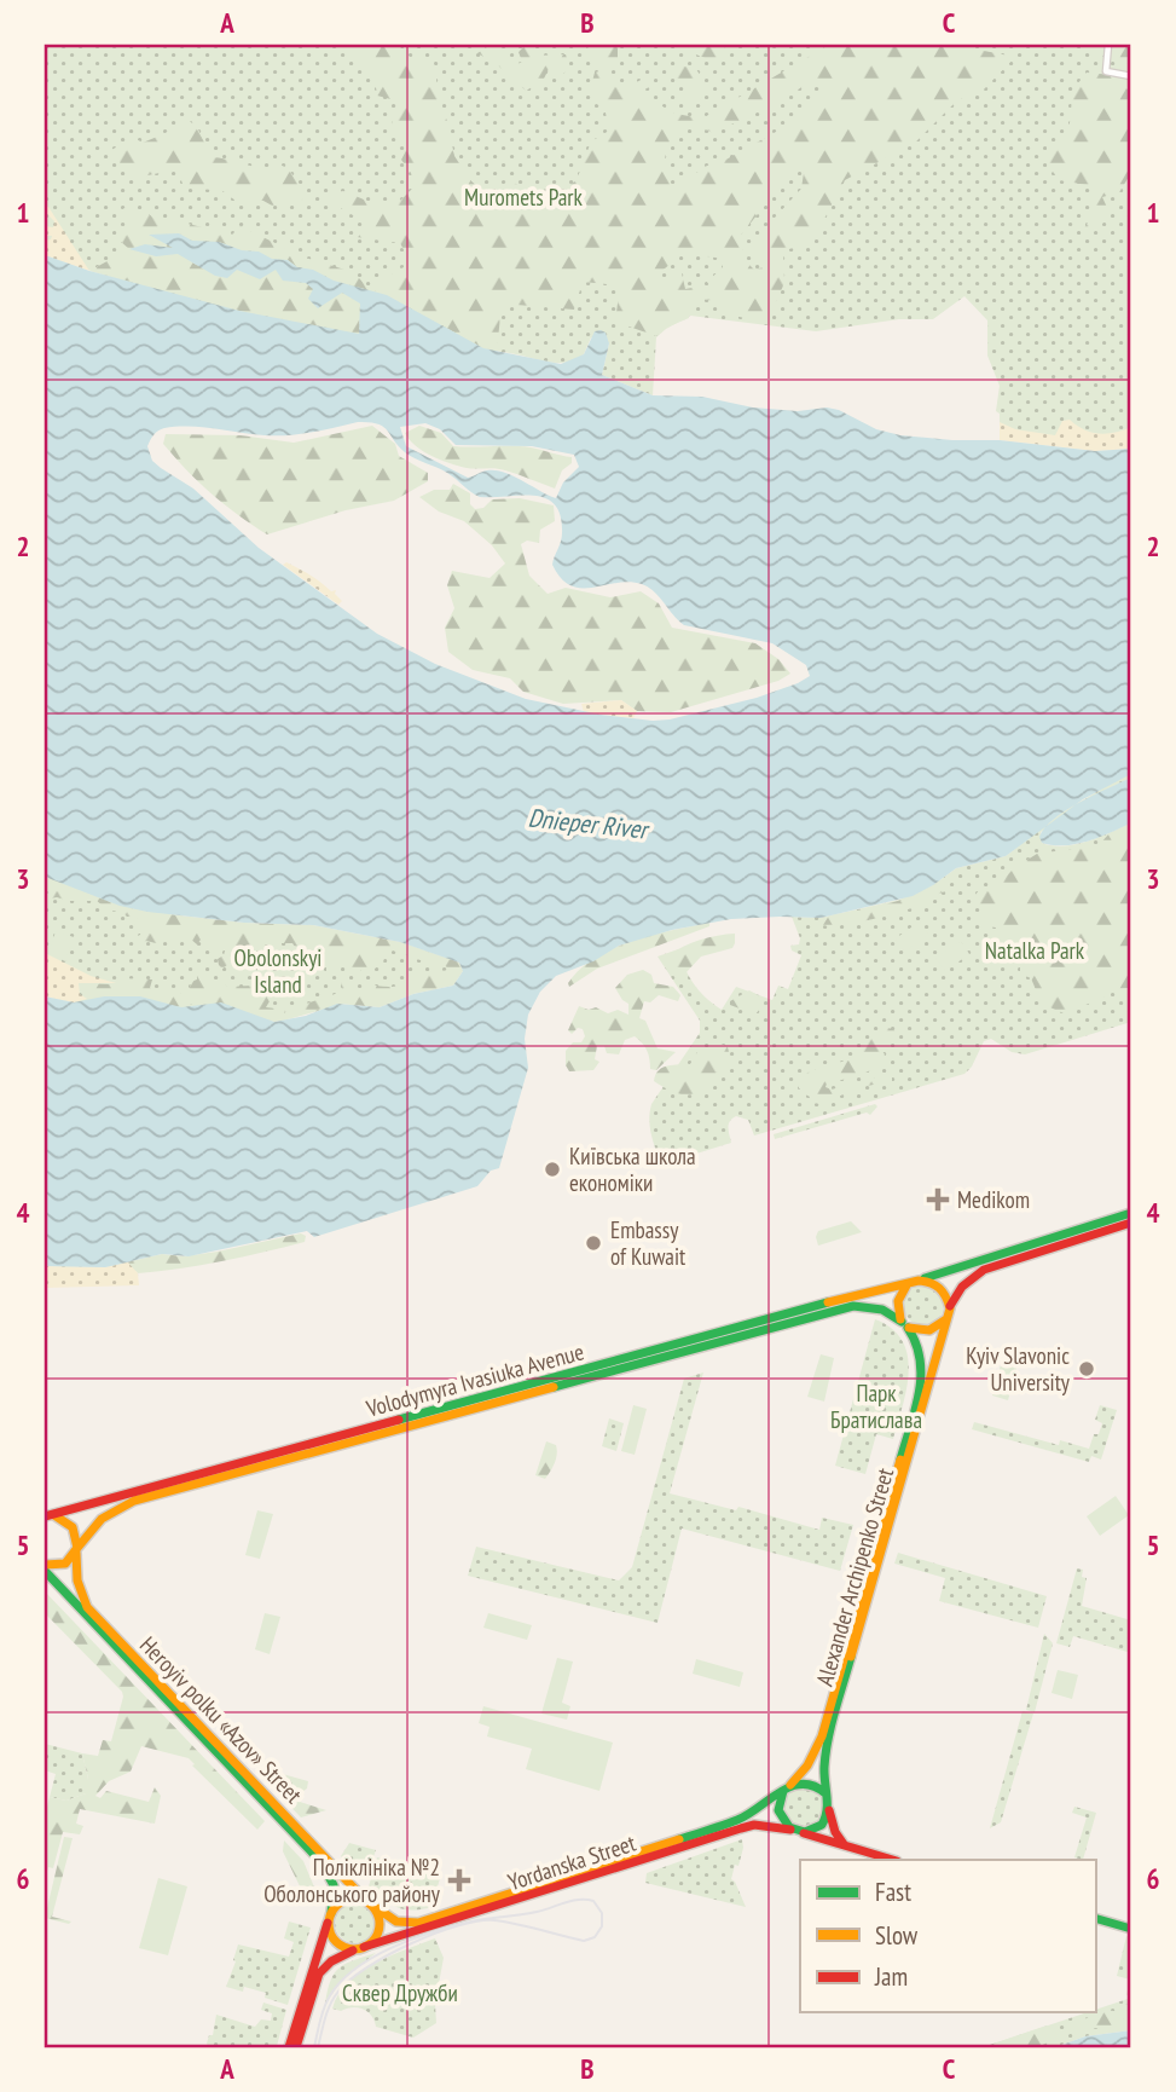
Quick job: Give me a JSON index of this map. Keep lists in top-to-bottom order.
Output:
{
  "streets": {
    "main road": [
      "Volodymyra Ivasiuka Avenue",
      "Alexander Archipenko Street",
      "Heroyiv polku «Azov» Street",
      "Yordanska Street"
    ]
  },
  "crossings": [
    ["Volodymyra Ivasiuka Avenue", "Alexander Archipenko Street"],
    ["Volodymyra Ivasiuka Avenue", "Heroyiv polku «Azov» Street"],
    ["Alexander Archipenko Street", "Yordanska Street"],
    ["Heroyiv polku «Azov» Street", "Yordanska Street"]
  ],
  "water": ["Dnieper River"],
  "parks": [
    "Muromets Park",
    "Natalka Park",
    "Obolonskyi Island",
    "Парк Братислава",
    "Сквер Дружби"
  ],
  "places": {
    "other": ["Київська школа економіки", "Embassy of Kuwait", "Kyiv Slavonic University"],
    "health": ["Medikom", "Поліклініка №2 Оболонського району"]
  },
  "legend": ["Fast", "Slow", "Jam"],
  "grid": {
    "columns": ["A", "B", "C"],
    "rows": [
      "1",
      "2",
      "3",
      "4",
      "5",
      "6"
    ]
  }
}
